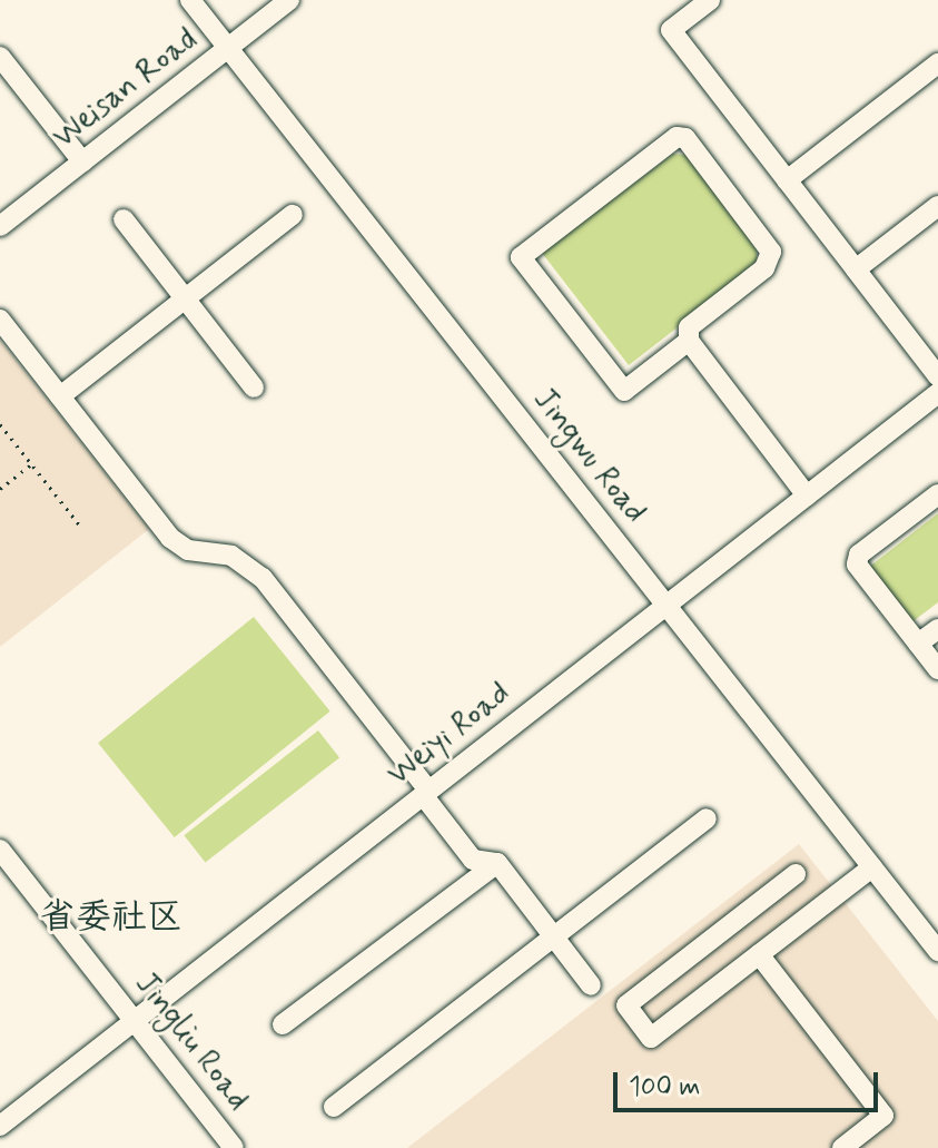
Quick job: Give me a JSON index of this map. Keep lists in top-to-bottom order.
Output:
{
  "streets": {
    "street": [
      "Weisan Road",
      "Jingwu Road",
      "Weiyi Road",
      "Jingliu Road"
    ]
  },
  "crossings": [
    ["Weisan Road", "Jingwu Road"],
    ["Jingwu Road", "Weiyi Road"],
    ["Weiyi Road", "Jingliu Road"]
  ],
  "districts": ["省委社区"],
  "scale_bar": "100 m"
}
